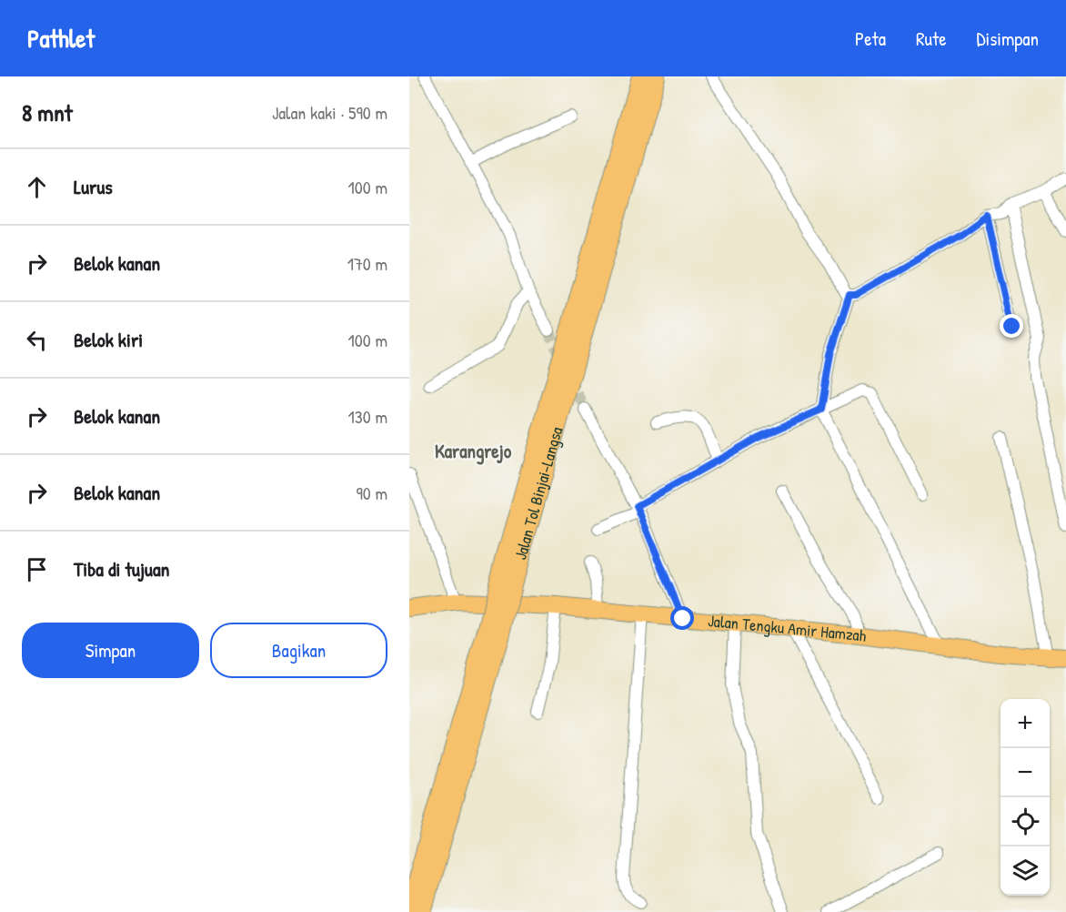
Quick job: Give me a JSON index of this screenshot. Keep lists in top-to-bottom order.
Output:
{
  "streets": {
    "highway": ["Jalan Tol Binjai–Langsa", "Jalan Tengku Amir Hamzah"]
  },
  "districts": ["Karangrejo"],
  "page": {
    "header": "Pathlet",
    "nav": ["Peta", "Rute", "Disimpan"],
    "heading": ["8 mnt", "Jalan kaki · 590 m"],
    "list": [
      ["Lurus", "100 m"],
      ["Belok kanan", "170 m"],
      ["Belok kiri", "100 m"],
      ["Belok kanan", "130 m"],
      ["Belok kanan", "90 m"],
      "Tiba di tujuan"
    ],
    "buttons": ["Simpan", "Bagikan"],
    "map_buttons": ["+", "−"]
  }
}
